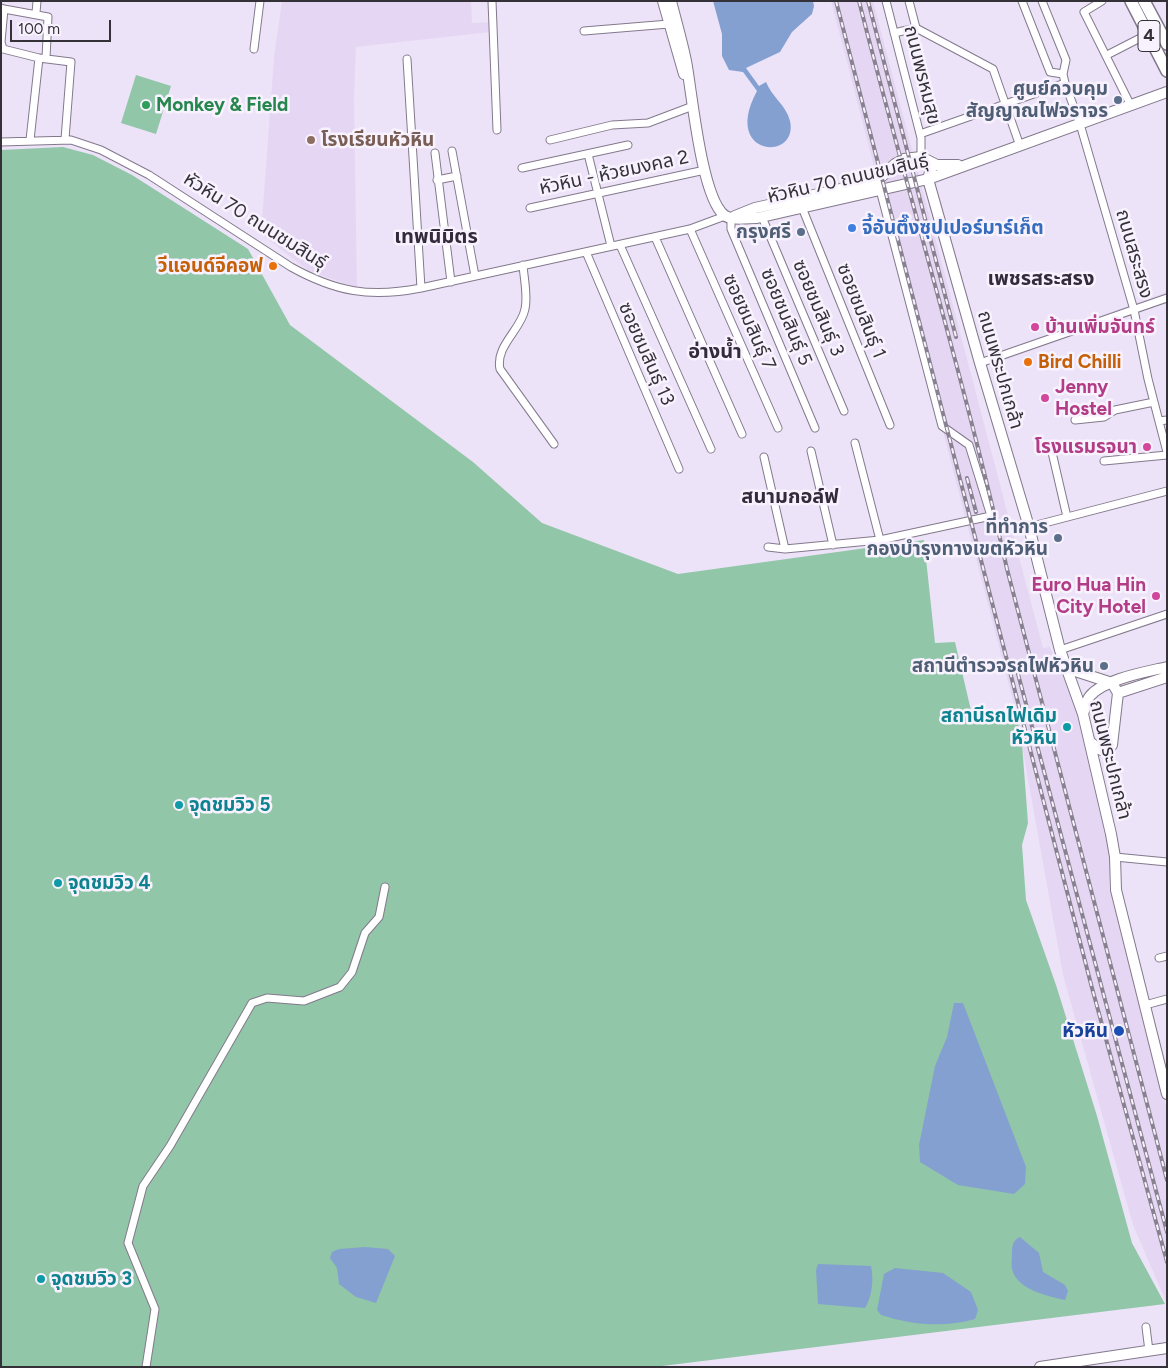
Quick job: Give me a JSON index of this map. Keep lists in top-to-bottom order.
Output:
{
  "streets": {
    "main road": ["4"],
    "street": [
      "ถนนพรหมสุข",
      "หัวหิน - ห้วยมงคล 2",
      "หัวหิน 70 ถนนชมสินธุ์",
      "ถนนสระสรง",
      "ซอยชมสินธุ์ 3",
      "ซอยชมสินธุ์ 1",
      "ซอยชมสินธุ์ 5",
      "ซอยชมสินธุ์ 7",
      "ซอยชมสินธุ์ 13",
      "ถนนพระปกเกล้า"
    ]
  },
  "crossings": [
    ["ถนนพรหมสุข", "หัวหิน 70 ถนนชมสินธุ์"],
    ["ถนนพรหมสุข", "ถนนพระปกเกล้า"],
    ["หัวหิน 70 ถนนชมสินธุ์", "ถนนสระสรง"],
    ["หัวหิน 70 ถนนชมสินธุ์", "ซอยชมสินธุ์ 3"],
    ["หัวหิน 70 ถนนชมสินธุ์", "ซอยชมสินธุ์ 1"],
    ["หัวหิน 70 ถนนชมสินธุ์", "ซอยชมสินธุ์ 5"],
    ["หัวหิน 70 ถนนชมสินธุ์", "ซอยชมสินธุ์ 7"],
    ["หัวหิน 70 ถนนชมสินธุ์", "ซอยชมสินธุ์ 13"],
    ["หัวหิน 70 ถนนชมสินธุ์", "ถนนพระปกเกล้า"]
  ],
  "districts": [
    "เทพนิมิตร",
    "เพชรสระสรง",
    "อ่างน้ำ",
    "สนามกอล์ฟ"
  ],
  "places": [
    "ศูนย์ควบคุม สัญญาณไฟจราจร",
    "Monkey & Field",
    "โรงเรียนหัวหิน",
    "จี้อันตึ๊งซุปเปอร์มาร์เก็ต",
    "กรุงศรี",
    "วีแอนด์จีคอฟ",
    "บ้านเพิ่มจันทร์",
    "Bird Chilli",
    "Jenny Hostel",
    "โรงแรมรจนา",
    "ที่ทำการ กองบำรุงทางเขตหัวหิน",
    "Euro Hua Hin City Hotel",
    "สถานีตำรวจรถไฟหัวหิน",
    "สถานีรถไฟเดิม หัวหิน",
    "จุดชมวิว 5",
    "จุดชมวิว 4",
    "หัวหิน",
    "จุดชมวิว 3"
  ],
  "scale_bar": "100 m"
}
